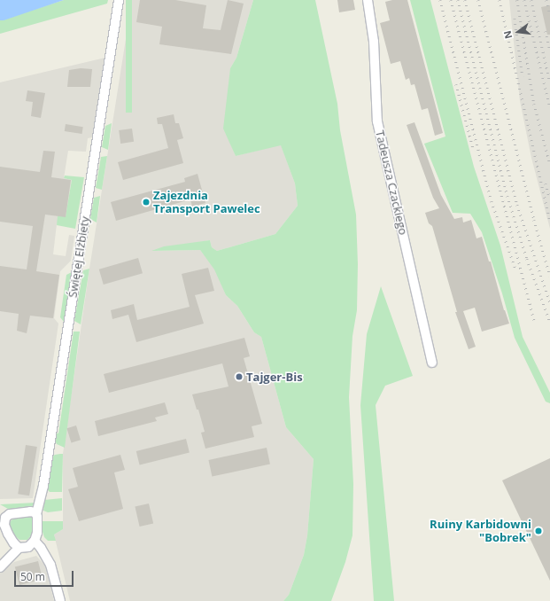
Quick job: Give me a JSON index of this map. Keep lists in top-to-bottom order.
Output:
{
  "streets": {
    "street": ["Tadeusza Czackiego", "Świętej Elżbiety"]
  },
  "places": ["Zajezdnia Transport Pawelec", "Tajger-Bis", "Ruiny Karbidowni \"Bobrek\""],
  "scale_bar": "50 m",
  "north": "left"
}
